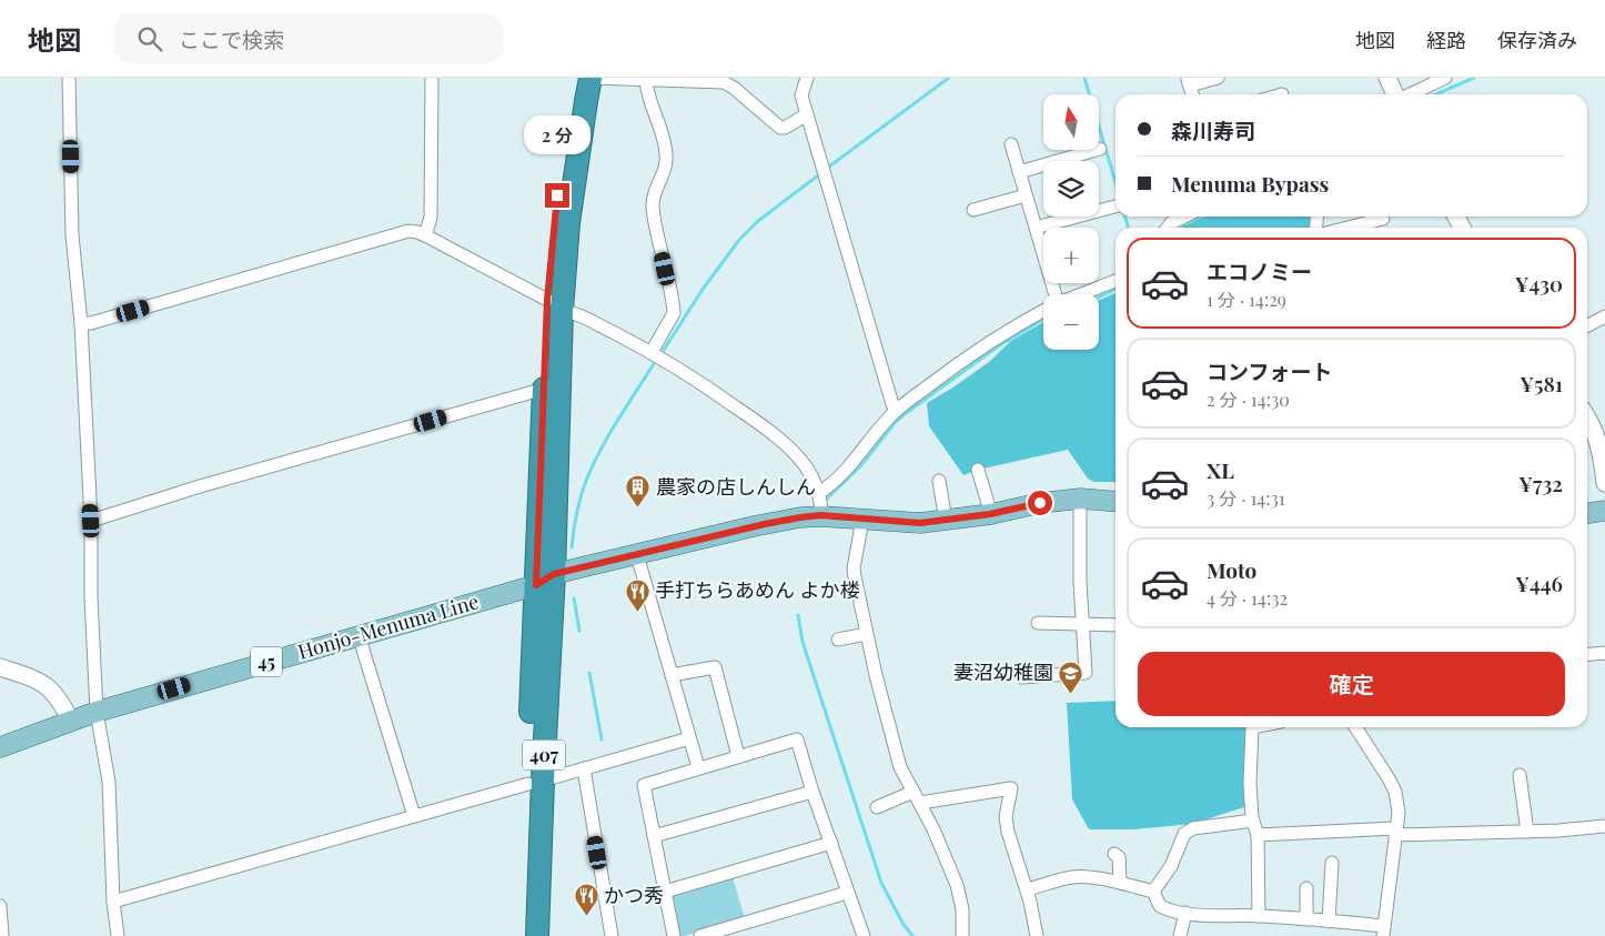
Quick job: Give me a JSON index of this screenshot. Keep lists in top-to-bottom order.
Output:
{
  "streets": {
    "highway": ["407"],
    "main road": ["Honjo-Menuma Line", "45"]
  },
  "crossings": [
    ["Honjo-Menuma Line", "407"]
  ],
  "places": {
    "building": ["農家の店しんしん"],
    "restaurant": ["手打ちらあめん よか楼", "かつ秀"],
    "school or university": ["妻沼幼稚園"]
  },
  "north": "top",
  "page": {
    "header": "地図",
    "search": "ここで検索",
    "nav": ["地図", "経路", "保存済み"],
    "map_buttons": ["+", "−"],
    "banner": ["森川寿司", "Menuma Bypass"],
    "bubble": "2 分",
    "list": [
      {
        "name": "エコノミー",
        "note": "1 分 · 14:29",
        "value": "¥430"
      },
      {
        "name": "コンフォート",
        "note": "2 分 · 14:30",
        "value": "¥581"
      },
      {
        "name": "XL",
        "note": "3 分 · 14:31",
        "value": "¥732"
      },
      {
        "name": "Moto",
        "note": "4 分 · 14:32",
        "value": "¥446"
      }
    ],
    "buttons": "確定"
  }
}
